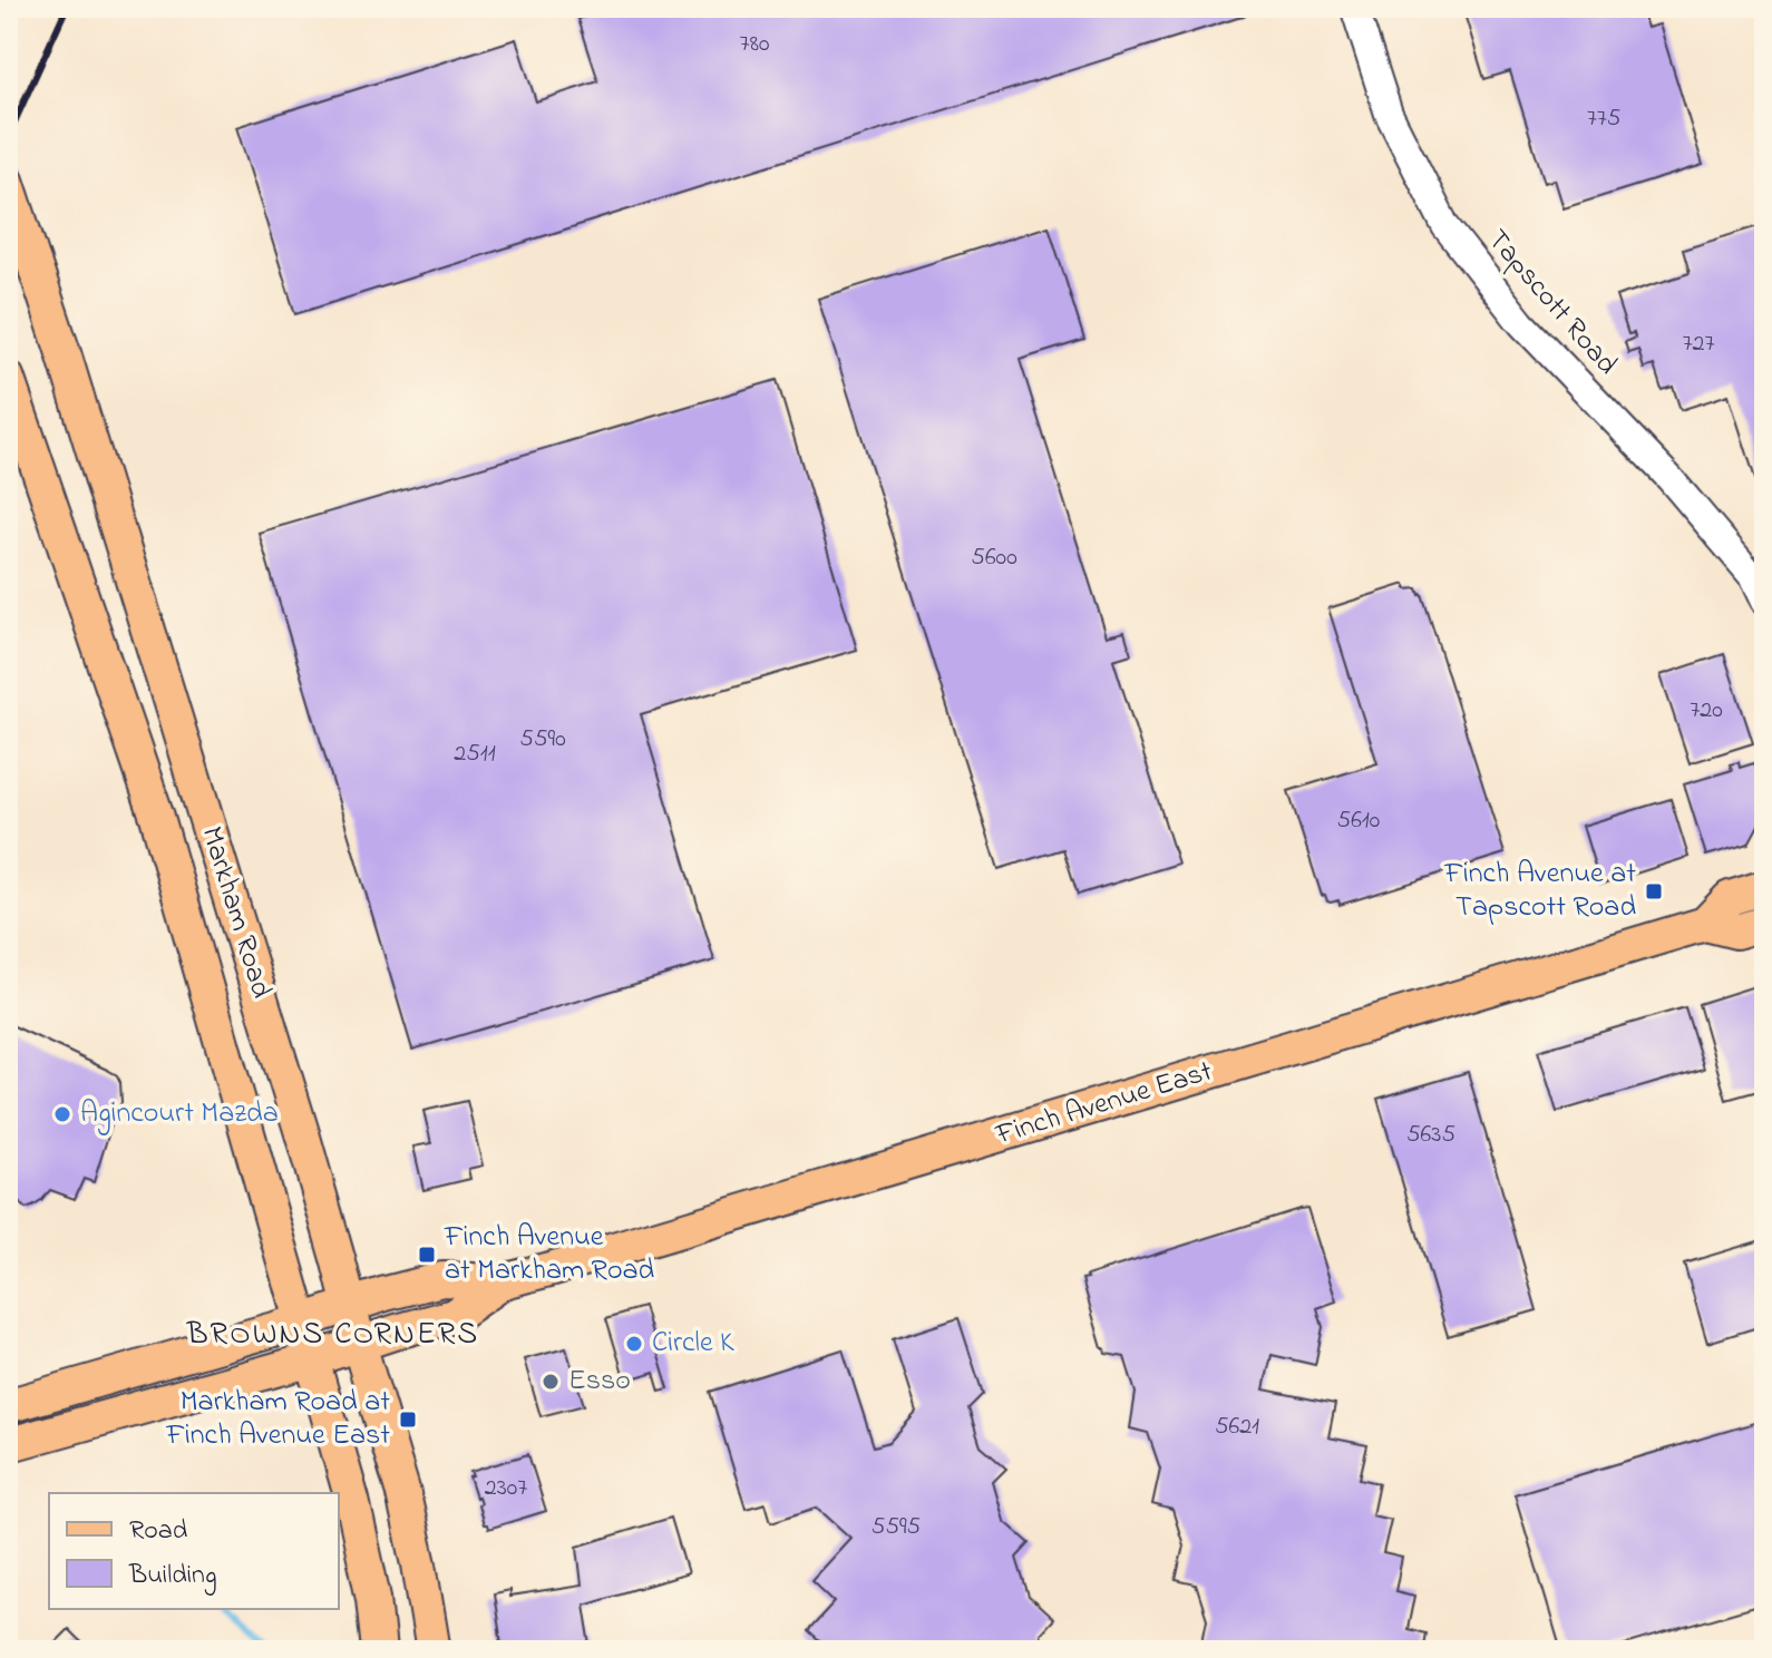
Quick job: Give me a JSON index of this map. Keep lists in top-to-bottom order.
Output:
{
  "streets": {
    "main road": ["Markham Road", "Finch Avenue East"],
    "street": ["Tapscott Road"]
  },
  "crossings": [
    ["Markham Road", "Finch Avenue East"]
  ],
  "districts": ["BROWNS CORNERS"],
  "places": {
    "transit": ["Finch Avenue at Tapscott Road", "Finch Avenue at Markham Road", "Markham Road at Finch Avenue East"],
    "other": ["Agincourt Mazda", "Circle K", "Esso"]
  },
  "house_numbers": [
    "780",
    "775",
    "727",
    "5600",
    "720",
    "5590",
    "2511",
    "5610",
    "5635",
    "5621",
    "2307",
    "5595"
  ],
  "legend": ["Road", "Building"]
}
